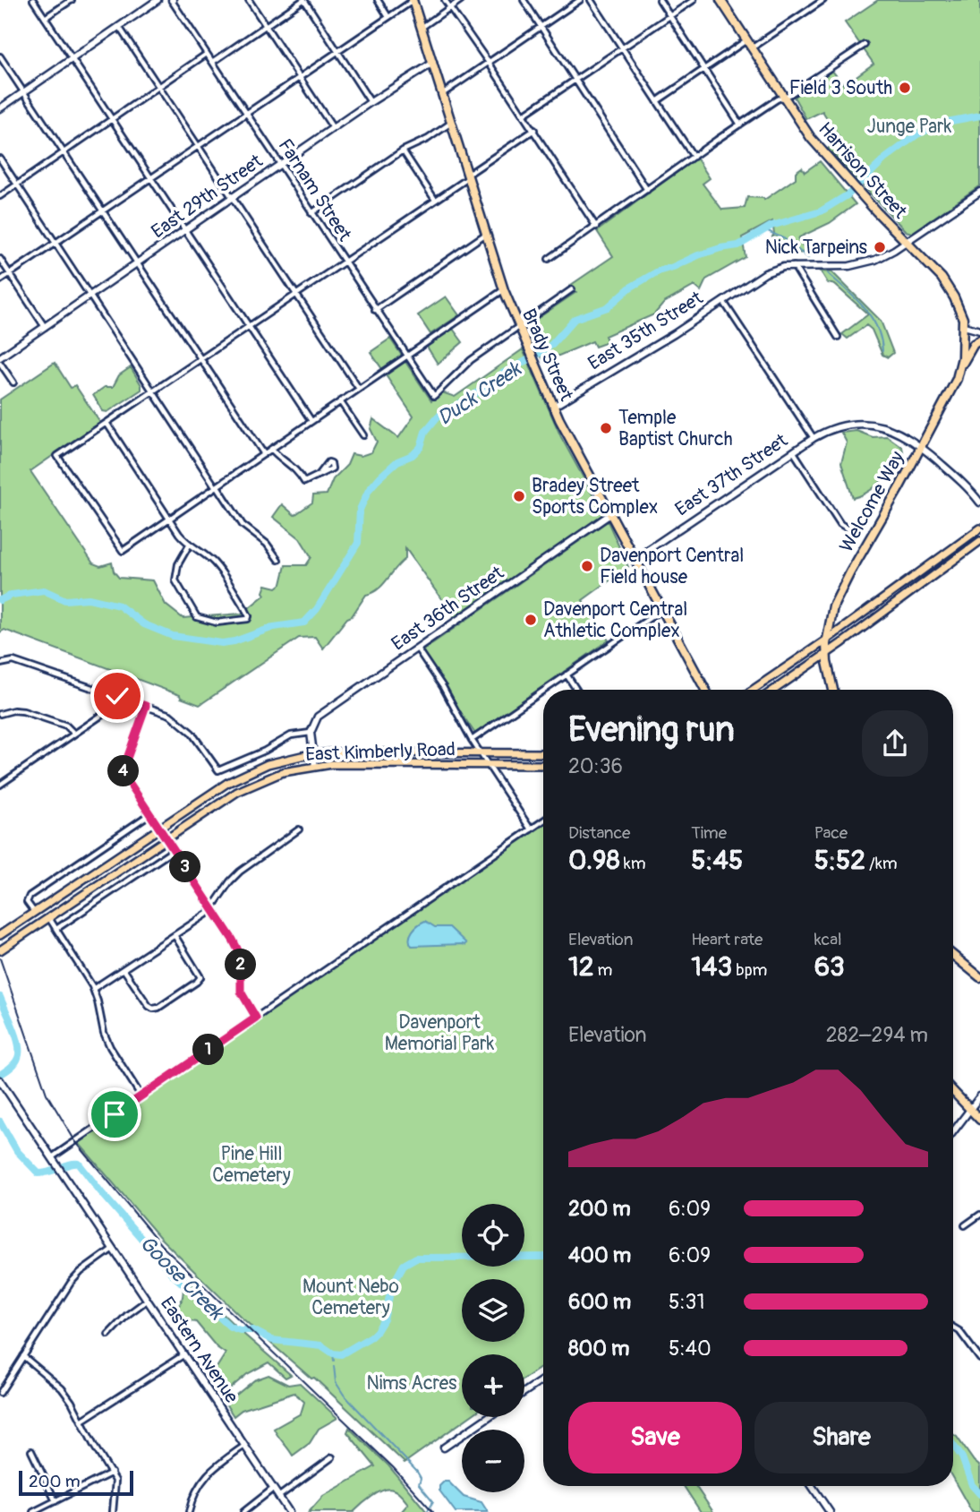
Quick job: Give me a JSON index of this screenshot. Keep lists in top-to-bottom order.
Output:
{
  "streets": {
    "highway": ["Harrison Street", "Brady Street", "Welcome Way"],
    "main road": ["East Kimberly Road"],
    "street": [
      "Farnam Street",
      "East 29th Street",
      "East 35th Street",
      "East 37th Street",
      "East 36th Street",
      "Eastern Avenue"
    ]
  },
  "crossings": [
    ["Harrison Street", "East 35th Street"],
    ["Harrison Street", "Welcome Way"],
    ["Farnam Street", "East 29th Street"],
    ["Farnam Street", "Brady Street"],
    ["East 29th Street", "Brady Street"],
    ["East 35th Street", "Brady Street"],
    ["Brady Street", "East 37th Street"],
    ["Brady Street", "East 36th Street"],
    ["East 37th Street", "Welcome Way"]
  ],
  "water": ["Duck Creek", "Goose Creek"],
  "parks": [
    "Junge Park",
    "Davenport Memorial Park",
    "Pine Hill Cemetery",
    "Mount Nebo Cemetery",
    "Nims Acres"
  ],
  "places": [
    "Field 3 South",
    "Nick Tarpeins",
    "Temple Baptist Church",
    "Bradey Street Sports Complex",
    "Davenport Central Field house",
    "Davenport Central Athletic Complex"
  ],
  "scale_bar": "200 m",
  "page": {
    "heading": ["Evening run", "20:36"],
    "pins": [
      "4",
      "3",
      "2",
      "1"
    ],
    "stats": [
      ["Distance", "0.98 km"],
      ["Time", "5:45"],
      ["Pace", "5:52 /km"],
      ["Elevation", "12 m"],
      ["Heart rate", "143 bpm"],
      ["kcal", "63"]
    ],
    "chart": ["Elevation", "282–294 m"],
    "list": [
      {
        "name": "200 m",
        "note": "6:09"
      },
      {
        "name": "400 m",
        "note": "6:09"
      },
      {
        "name": "600 m",
        "note": "5:31"
      },
      {
        "name": "800 m",
        "note": "5:40"
      }
    ],
    "map_buttons": ["+", "−"],
    "buttons": ["Save", "Share"],
    "scale": "200 m"
  }
}
